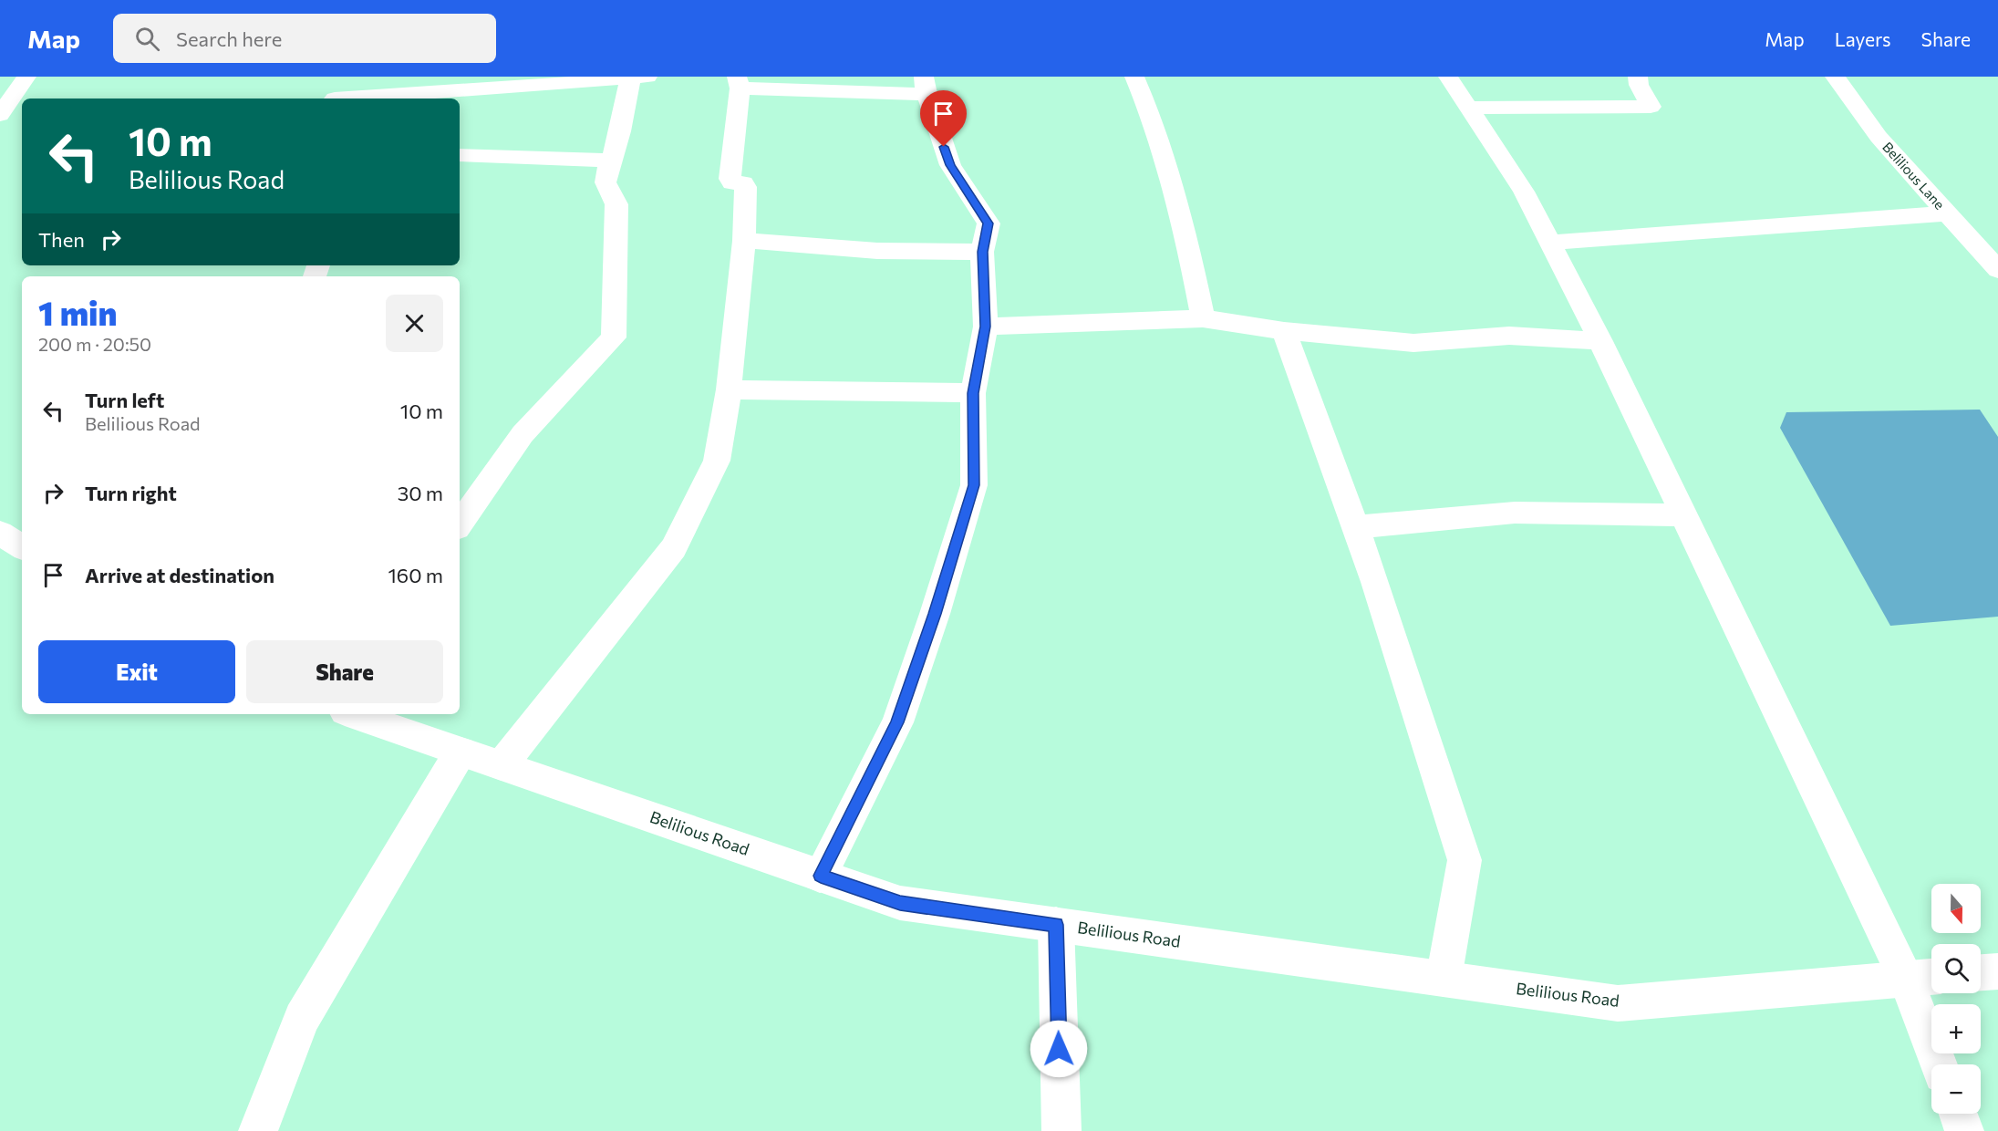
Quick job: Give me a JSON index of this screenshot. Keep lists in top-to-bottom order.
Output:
{
  "streets": {
    "main road": ["Belilious Lane", "Belilious Road"]
  },
  "north": "bottom",
  "page": {
    "header": "Map",
    "search": "Search here",
    "nav": ["Map", "Layers", "Share"],
    "turn": ["10 m", "Belilious Road"],
    "then": "Then",
    "heading": ["1 min", "200 m · 20:50"],
    "list": [
      {
        "name": "Turn left",
        "note": "Belilious Road",
        "value": "10 m"
      },
      {
        "name": "Turn right",
        "value": "30 m"
      },
      {
        "name": "Arrive at destination",
        "value": "160 m"
      }
    ],
    "buttons": ["Exit", "Share"],
    "map_buttons": ["+", "−"]
  }
}
